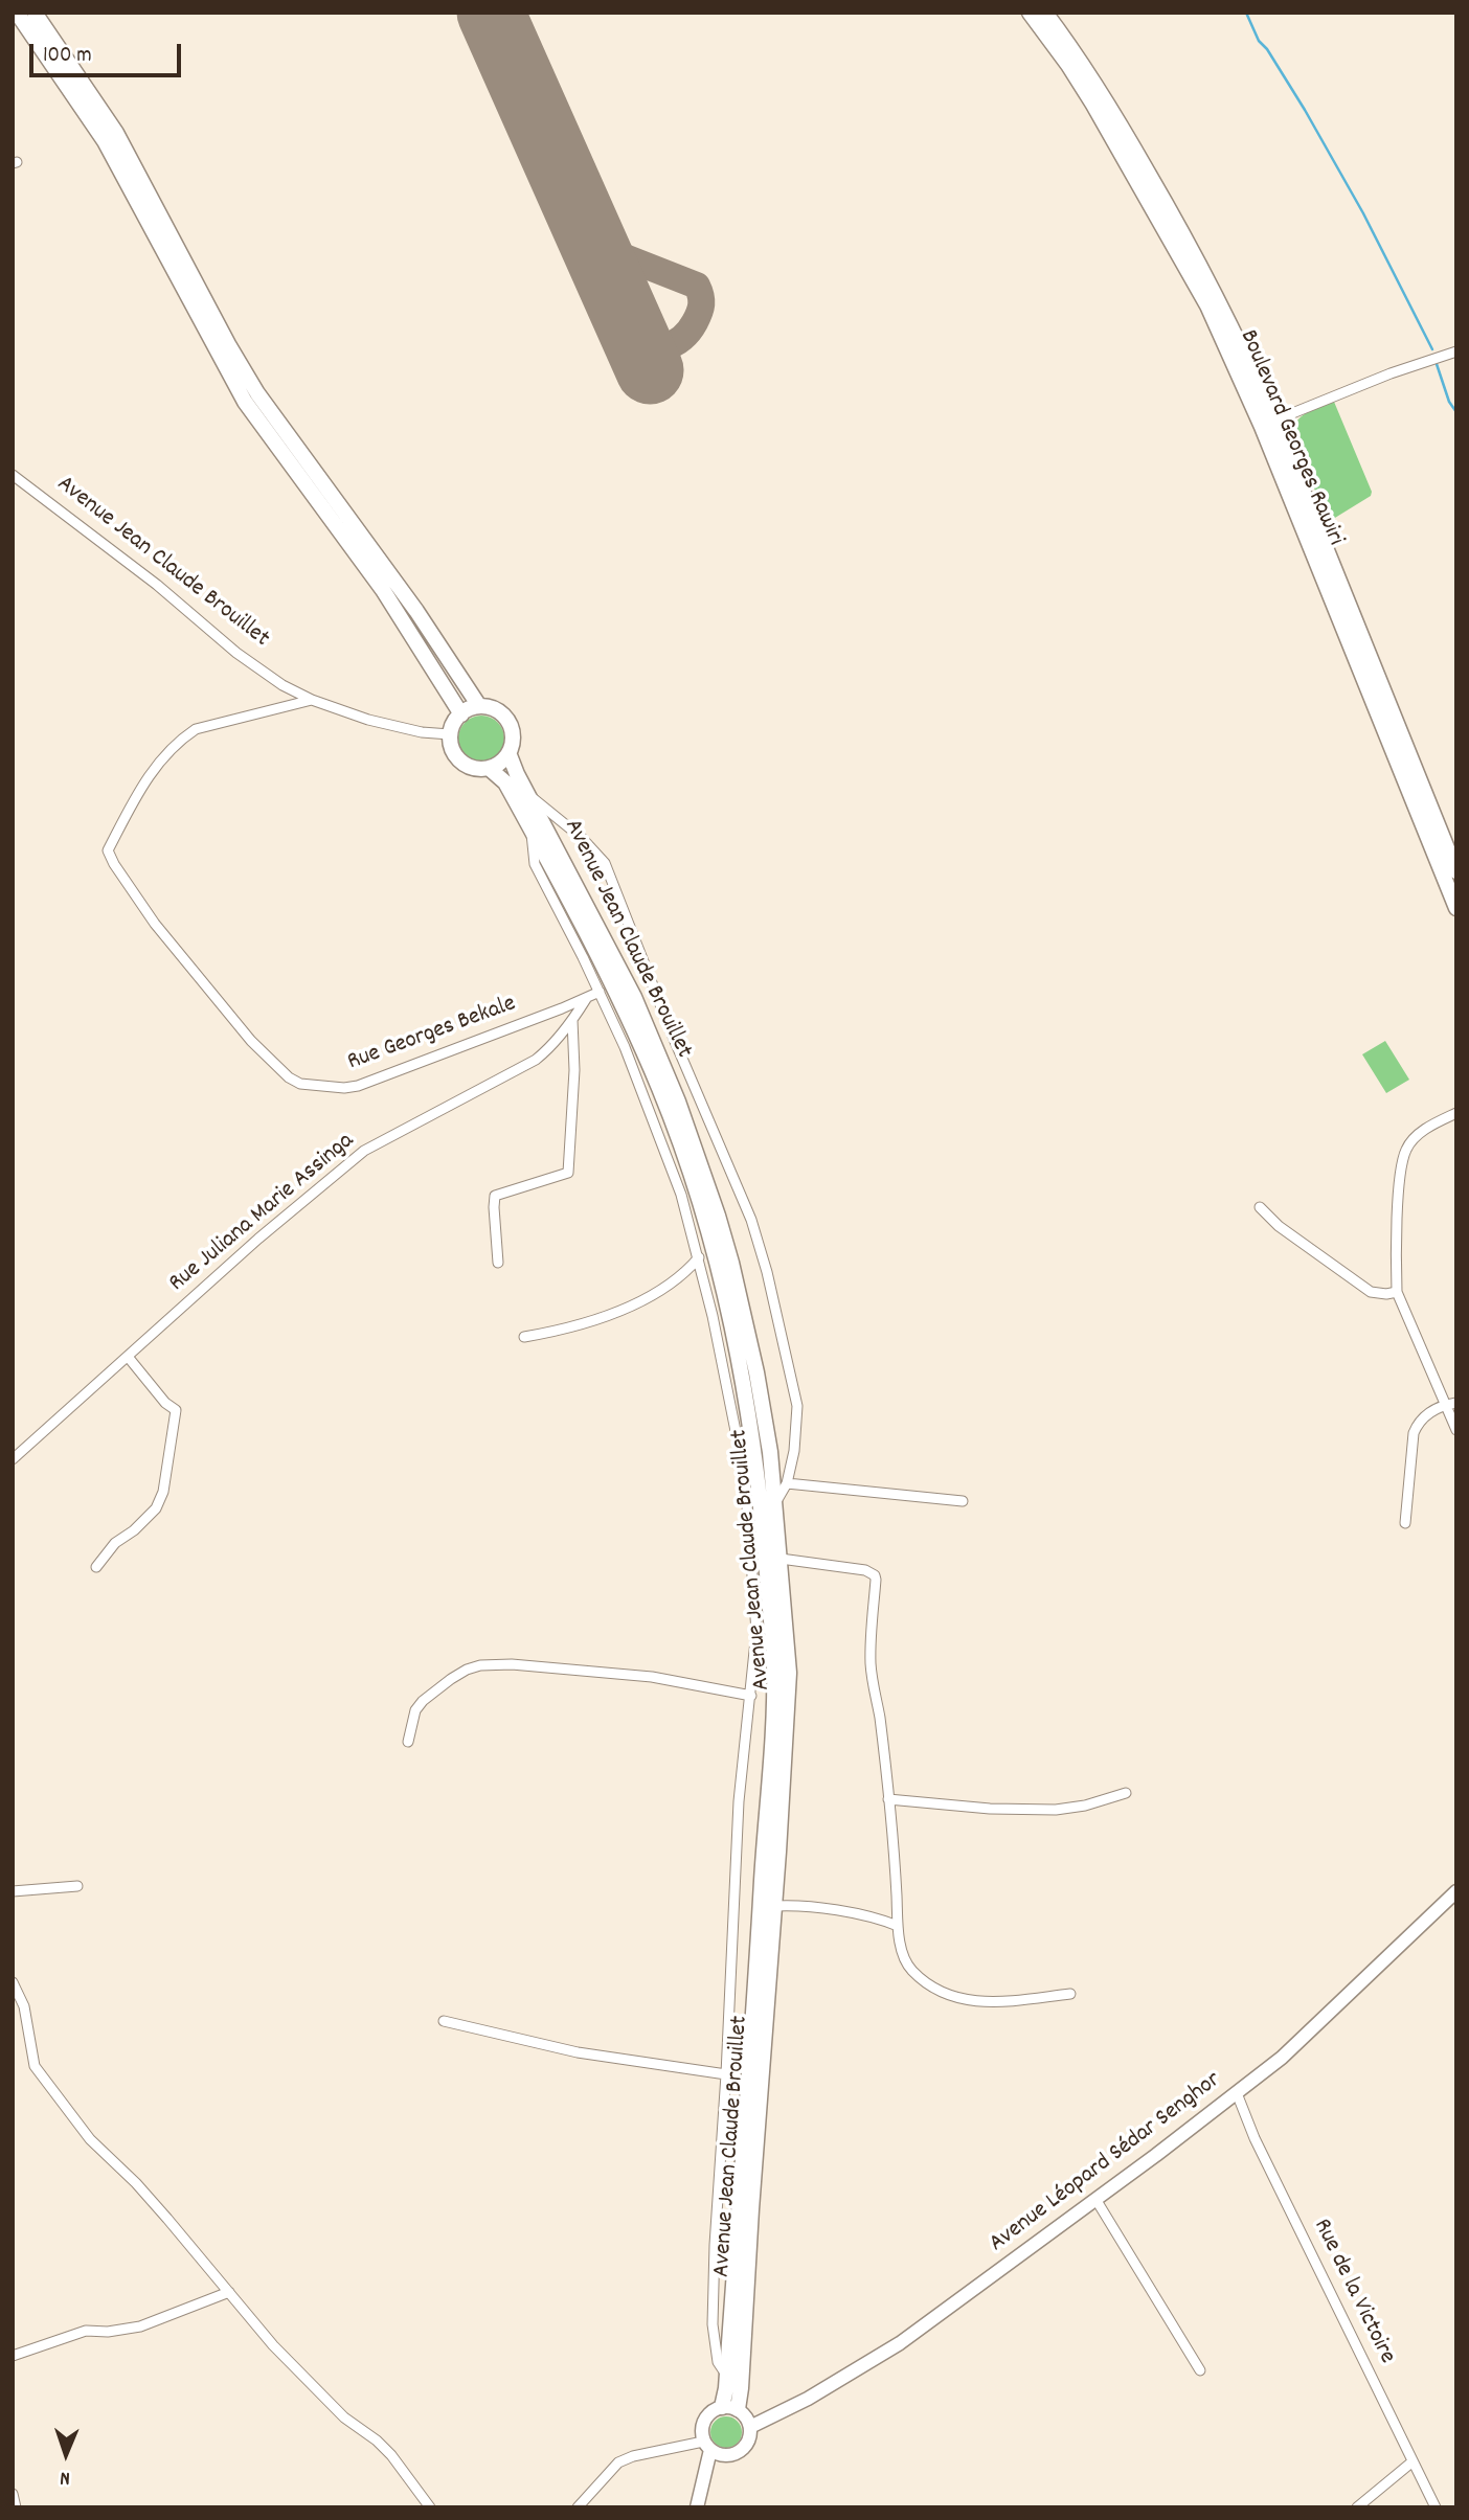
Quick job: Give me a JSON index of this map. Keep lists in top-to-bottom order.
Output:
{
  "streets": {
    "main road": ["Boulevard Georges Rawiri", "Avenue Jean Claude Brouillet"],
    "street": [
      "Rue Georges Bekale",
      "Rue Juliana Marie Assinga",
      "Avenue Léopard Sédar Senghor",
      "Rue de la Victoire"
    ]
  },
  "crossings": [
    ["Avenue Jean Claude Brouillet", "Rue Georges Bekale"],
    ["Avenue Jean Claude Brouillet", "Avenue Léopard Sédar Senghor"],
    ["Rue Georges Bekale", "Rue Juliana Marie Assinga"],
    ["Avenue Léopard Sédar Senghor", "Rue de la Victoire"]
  ],
  "scale_bar": "100 m",
  "north": "bottom"
}
